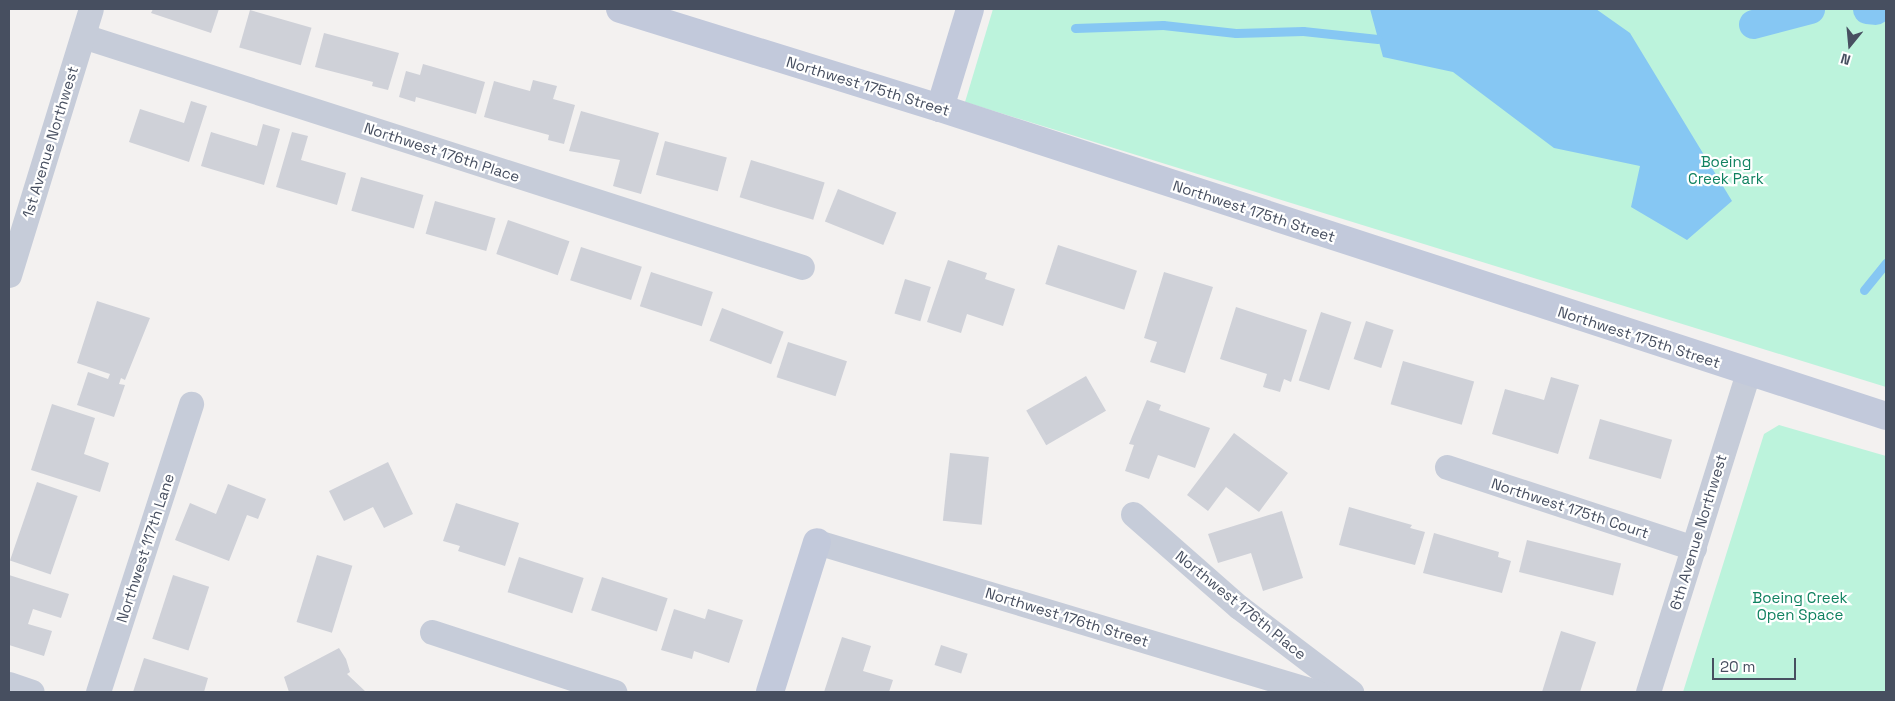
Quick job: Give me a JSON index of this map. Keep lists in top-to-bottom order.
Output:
{
  "streets": {
    "street": [
      "Northwest 175th Street",
      "1st Avenue Northwest",
      "Northwest 176th Place",
      "Northwest 175th Court",
      "6th Avenue Northwest",
      "Northwest 117th Lane",
      "Northwest 176th Street"
    ]
  },
  "crossings": [
    ["Northwest 175th Street", "6th Avenue Northwest"],
    ["1st Avenue Northwest", "Northwest 176th Place"],
    ["Northwest 175th Court", "6th Avenue Northwest"]
  ],
  "parks": ["Boeing Creek Park", "Boeing Creek Open Space"],
  "scale_bar": "20 m",
  "north": "bottom"
}
